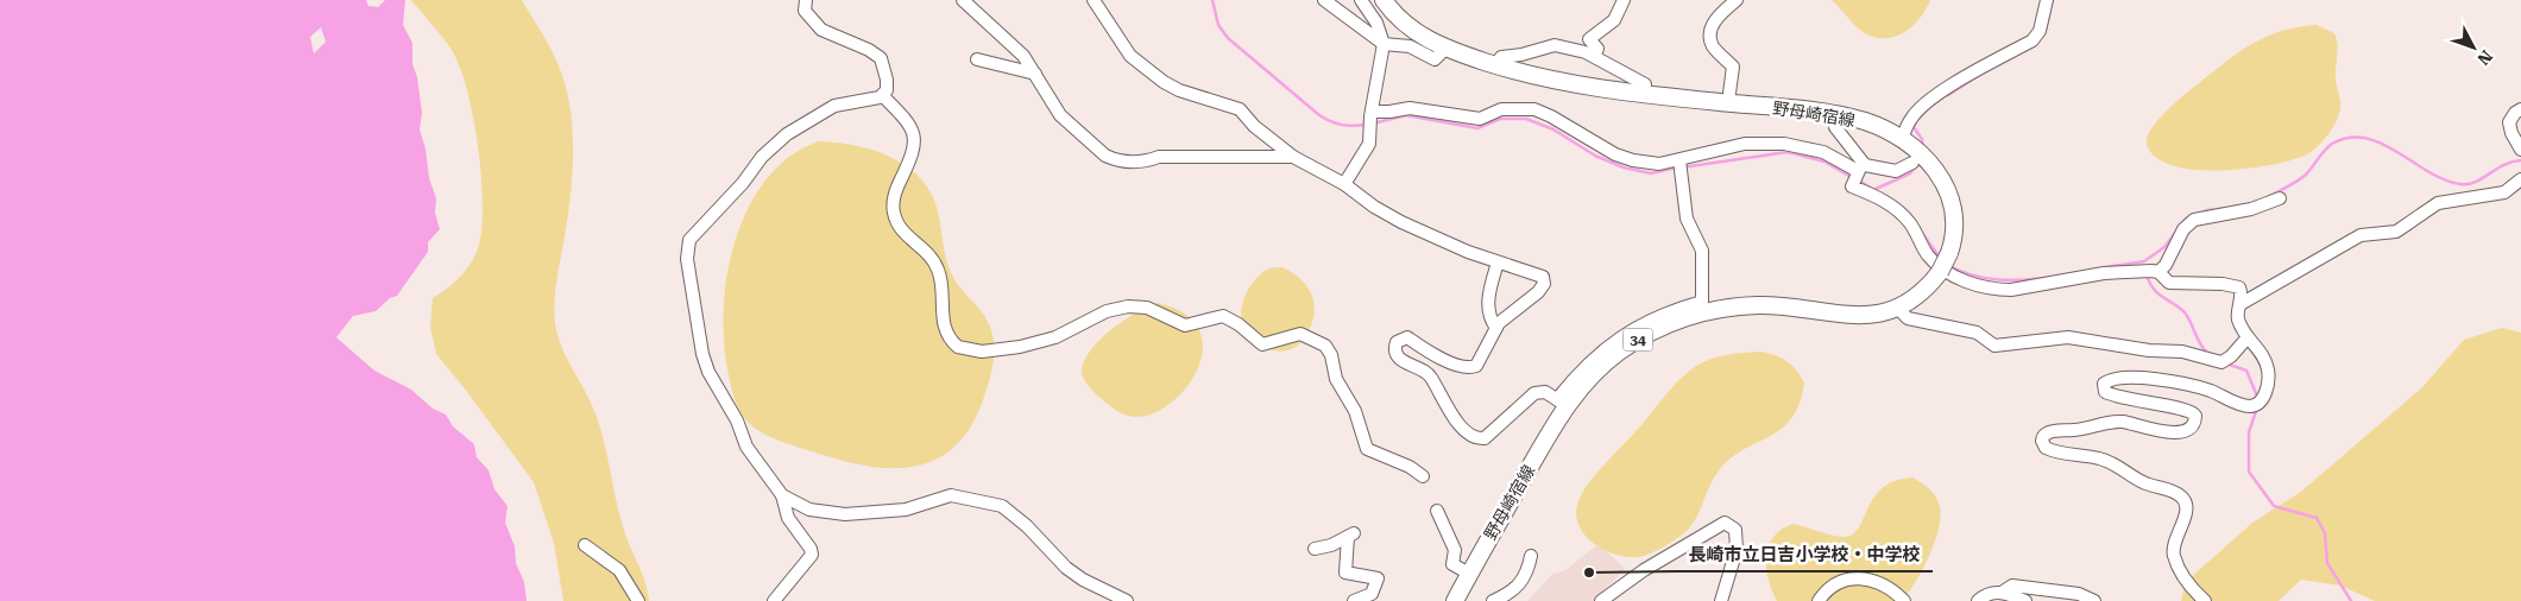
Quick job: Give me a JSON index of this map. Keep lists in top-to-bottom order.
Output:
{
  "streets": {
    "main road": ["野母崎宿線", "34"]
  },
  "places": ["長崎市立日吉小学校・中学校"],
  "north": "bottom right"
}
